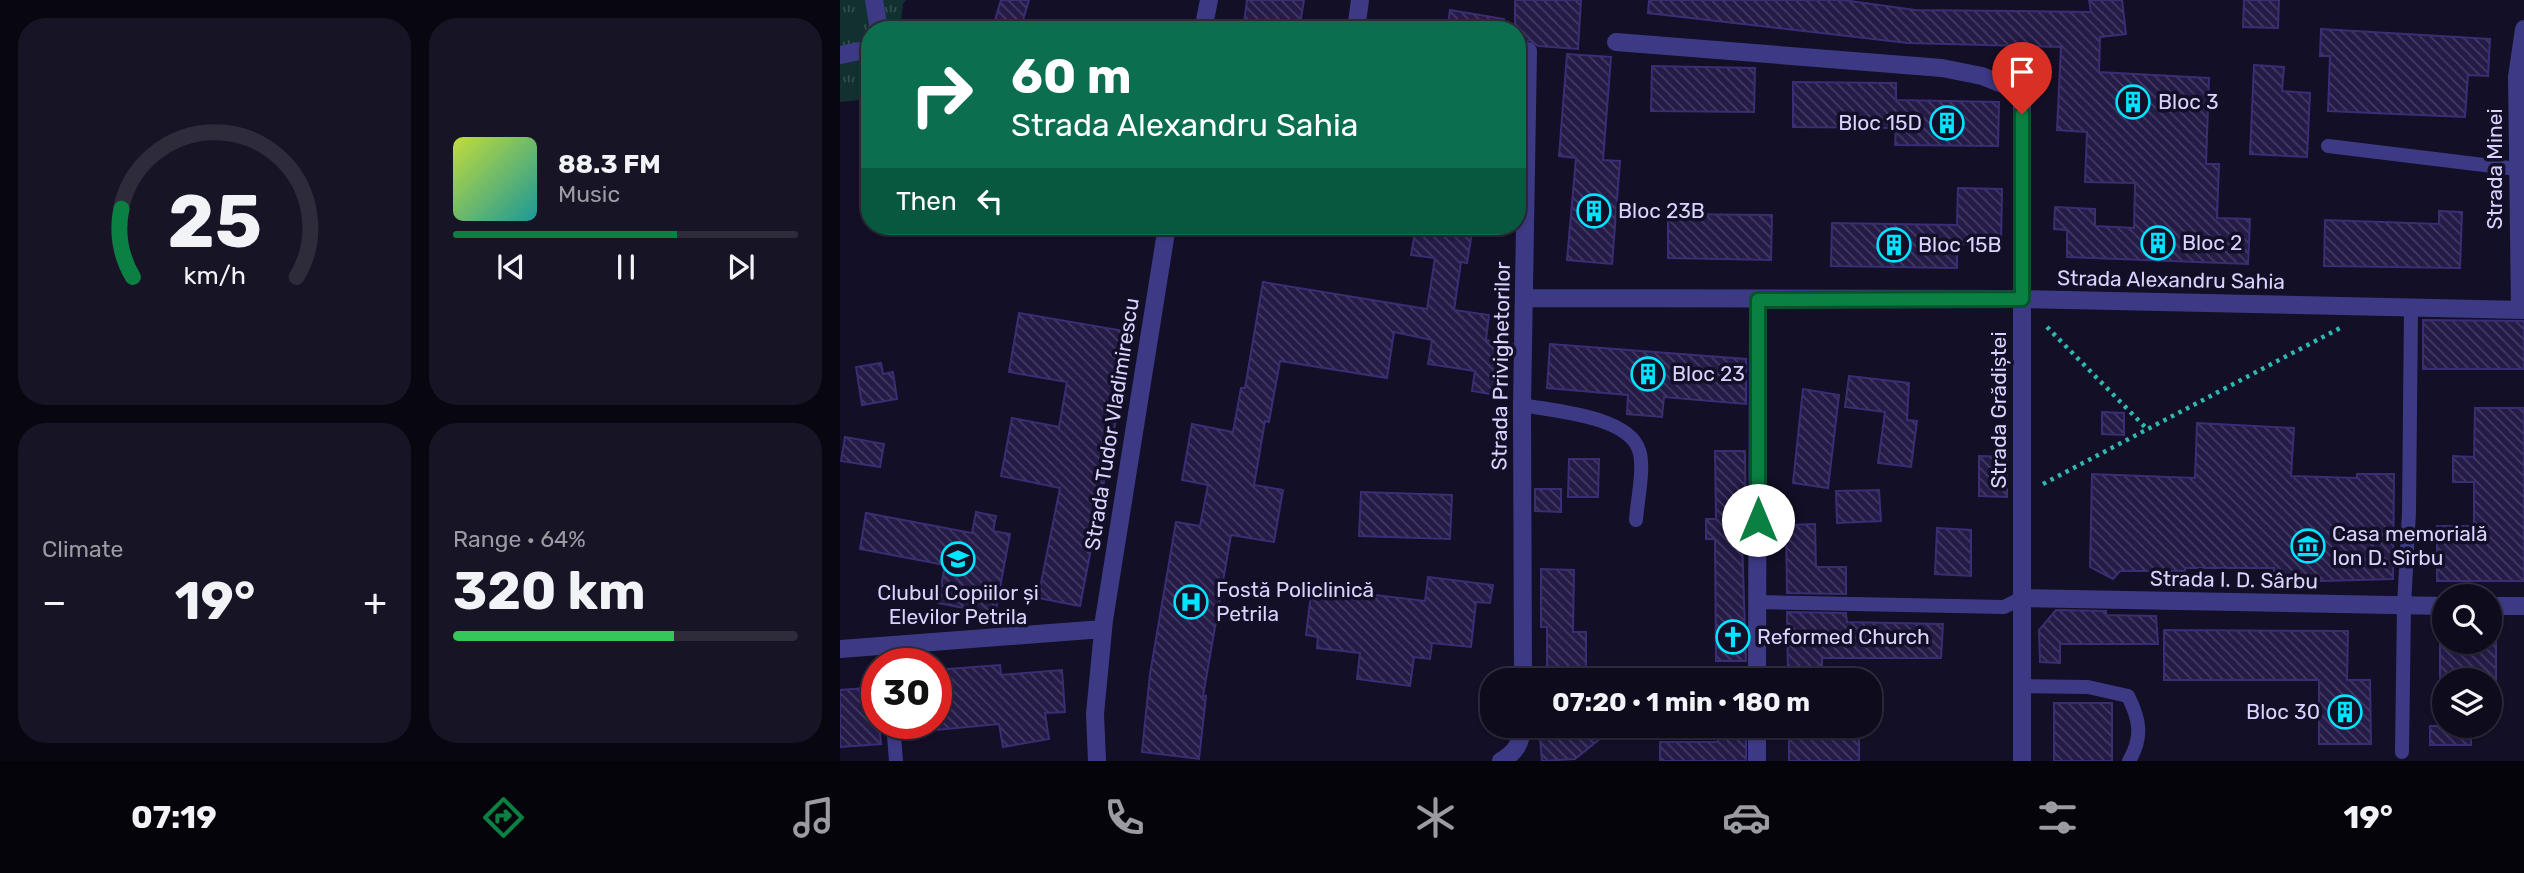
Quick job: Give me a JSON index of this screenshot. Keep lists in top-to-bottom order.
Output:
{
  "streets": {
    "street": [
      "Strada Minei",
      "Strada Alexandru Sahia",
      "Strada Privighetorilor",
      "Strada Grădiștei",
      "Strada Tudor Vladimirescu",
      "Strada I. D. Sârbu"
    ]
  },
  "crossings": [
    ["Strada Minei", "Strada Alexandru Sahia"],
    ["Strada Alexandru Sahia", "Strada Privighetorilor"],
    ["Strada Alexandru Sahia", "Strada Grădiștei"],
    ["Strada Grădiștei", "Strada I. D. Sârbu"]
  ],
  "places": {
    "building": [
      "Bloc 3",
      "Bloc 15D",
      "Bloc 23B",
      "Bloc 2",
      "Bloc 15B",
      "Bloc 23",
      "Bloc 30"
    ],
    "museum": ["Casa memorială Ion D. Sîrbu"],
    "school or university": ["Clubul Copiilor și Elevilor Petrila"],
    "hospital": ["Fostă Policlinică Petrila"],
    "church": ["Reformed Church"]
  },
  "page": {
    "turn": ["60 m", "Strada Alexandru Sahia"],
    "song": ["88.3 FM", "Music"],
    "then": "Then",
    "tile": [
      "Climate",
      ["Range · 64%", "320 km"]
    ],
    "heat": ["−", "19°", "+"],
    "limit": "30",
    "trip": "07:20 · 1 min · 180 m",
    "tabs": ["07:19", "19°"],
    "gauge": ["25", "km/h"]
  }
}
